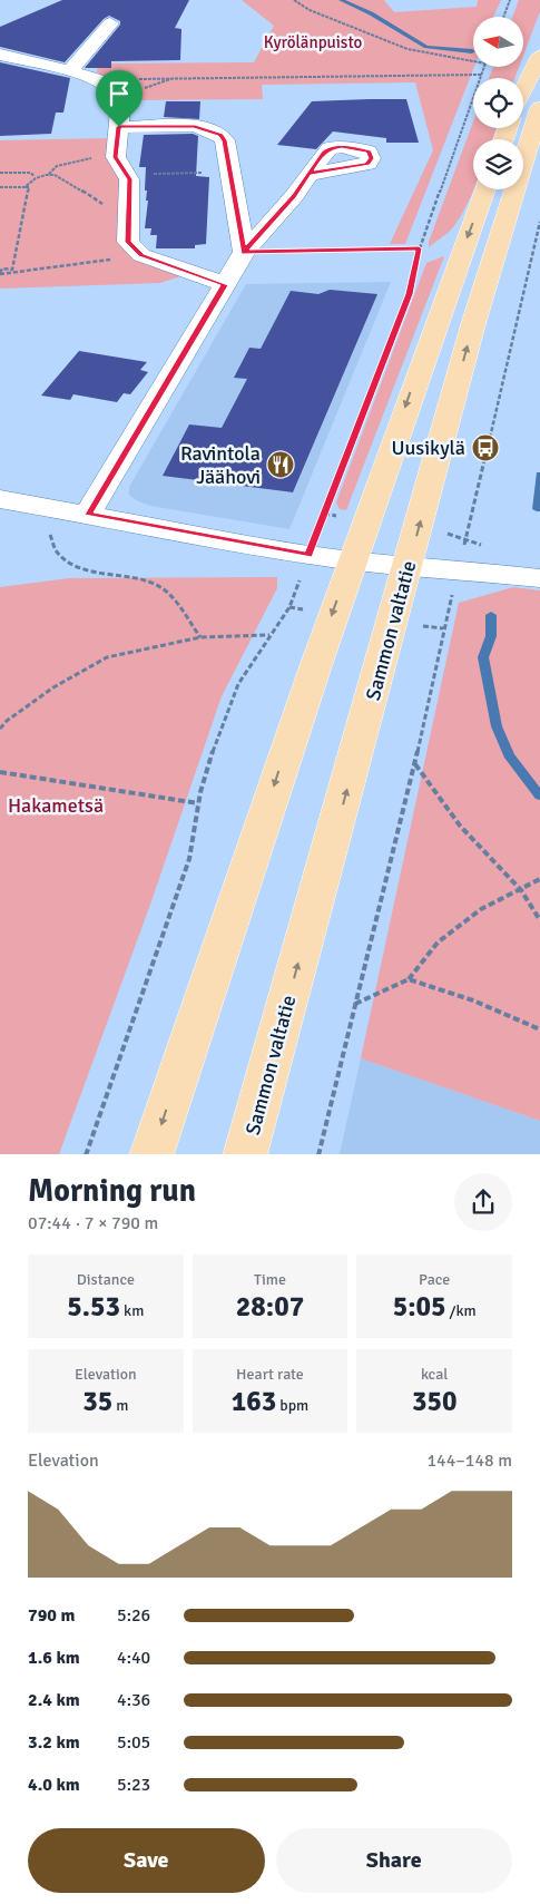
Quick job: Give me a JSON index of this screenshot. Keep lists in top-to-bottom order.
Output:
{
  "streets": {
    "main road": ["Sammon valtatie"]
  },
  "parks": ["Kyrölänpuisto", "Hakametsä"],
  "places": {
    "bus stop": ["Uusikylä"],
    "restaurant": ["Ravintola Jäähovi"]
  },
  "north": "left",
  "page": {
    "heading": ["Morning run", "07:44 · 7 × 790 m"],
    "stats": [
      ["Distance", "5.53 km"],
      ["Time", "28:07"],
      ["Pace", "5:05 /km"],
      ["Elevation", "35 m"],
      ["Heart rate", "163 bpm"],
      ["kcal", "350"]
    ],
    "chart": ["Elevation", "144–148 m"],
    "list": [
      {
        "name": "790 m",
        "note": "5:26"
      },
      {
        "name": "1.6 km",
        "note": "4:40"
      },
      {
        "name": "2.4 km",
        "note": "4:36"
      },
      {
        "name": "3.2 km",
        "note": "5:05"
      },
      {
        "name": "4.0 km",
        "note": "5:23"
      }
    ],
    "buttons": ["Save", "Share"]
  }
}
